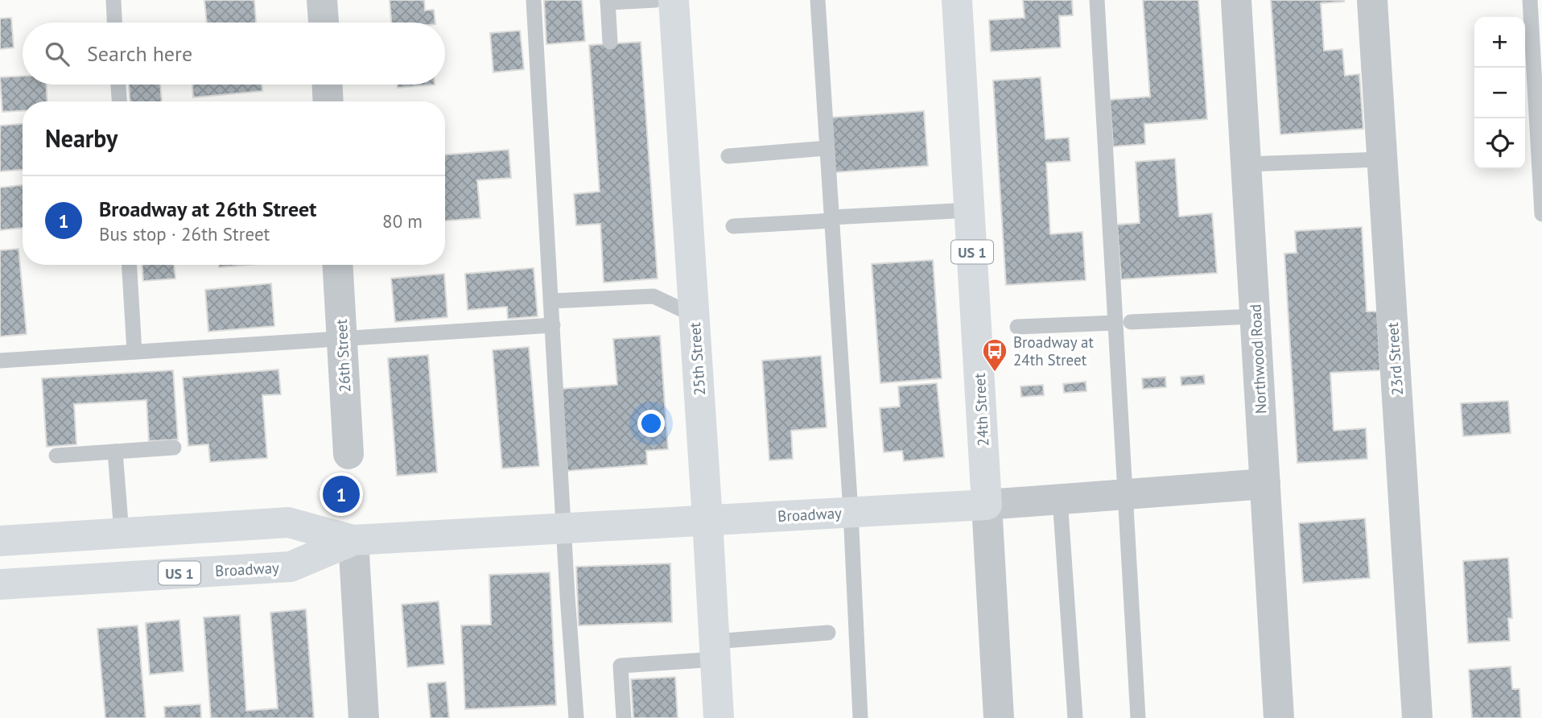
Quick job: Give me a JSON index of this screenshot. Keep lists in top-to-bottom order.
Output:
{
  "streets": {
    "main road": [
      "US 1",
      "25th Street",
      "24th Street",
      "Broadway"
    ],
    "street": ["26th Street", "Northwood Road", "23rd Street"]
  },
  "crossings": [
    ["25th Street", "Broadway"],
    ["Northwood Road", "Broadway"],
    ["24th Street", "Broadway"]
  ],
  "places": {
    "bus stop": ["Broadway at 24th Street"]
  },
  "page": {
    "map_buttons": ["+", "−"],
    "search": "Search here",
    "heading": "Nearby",
    "list": [
      {
        "mark": "1",
        "name": "Broadway at 26th Street",
        "note": "Bus stop · 26th Street",
        "value": "80 m"
      }
    ],
    "pins": "1"
  }
}
